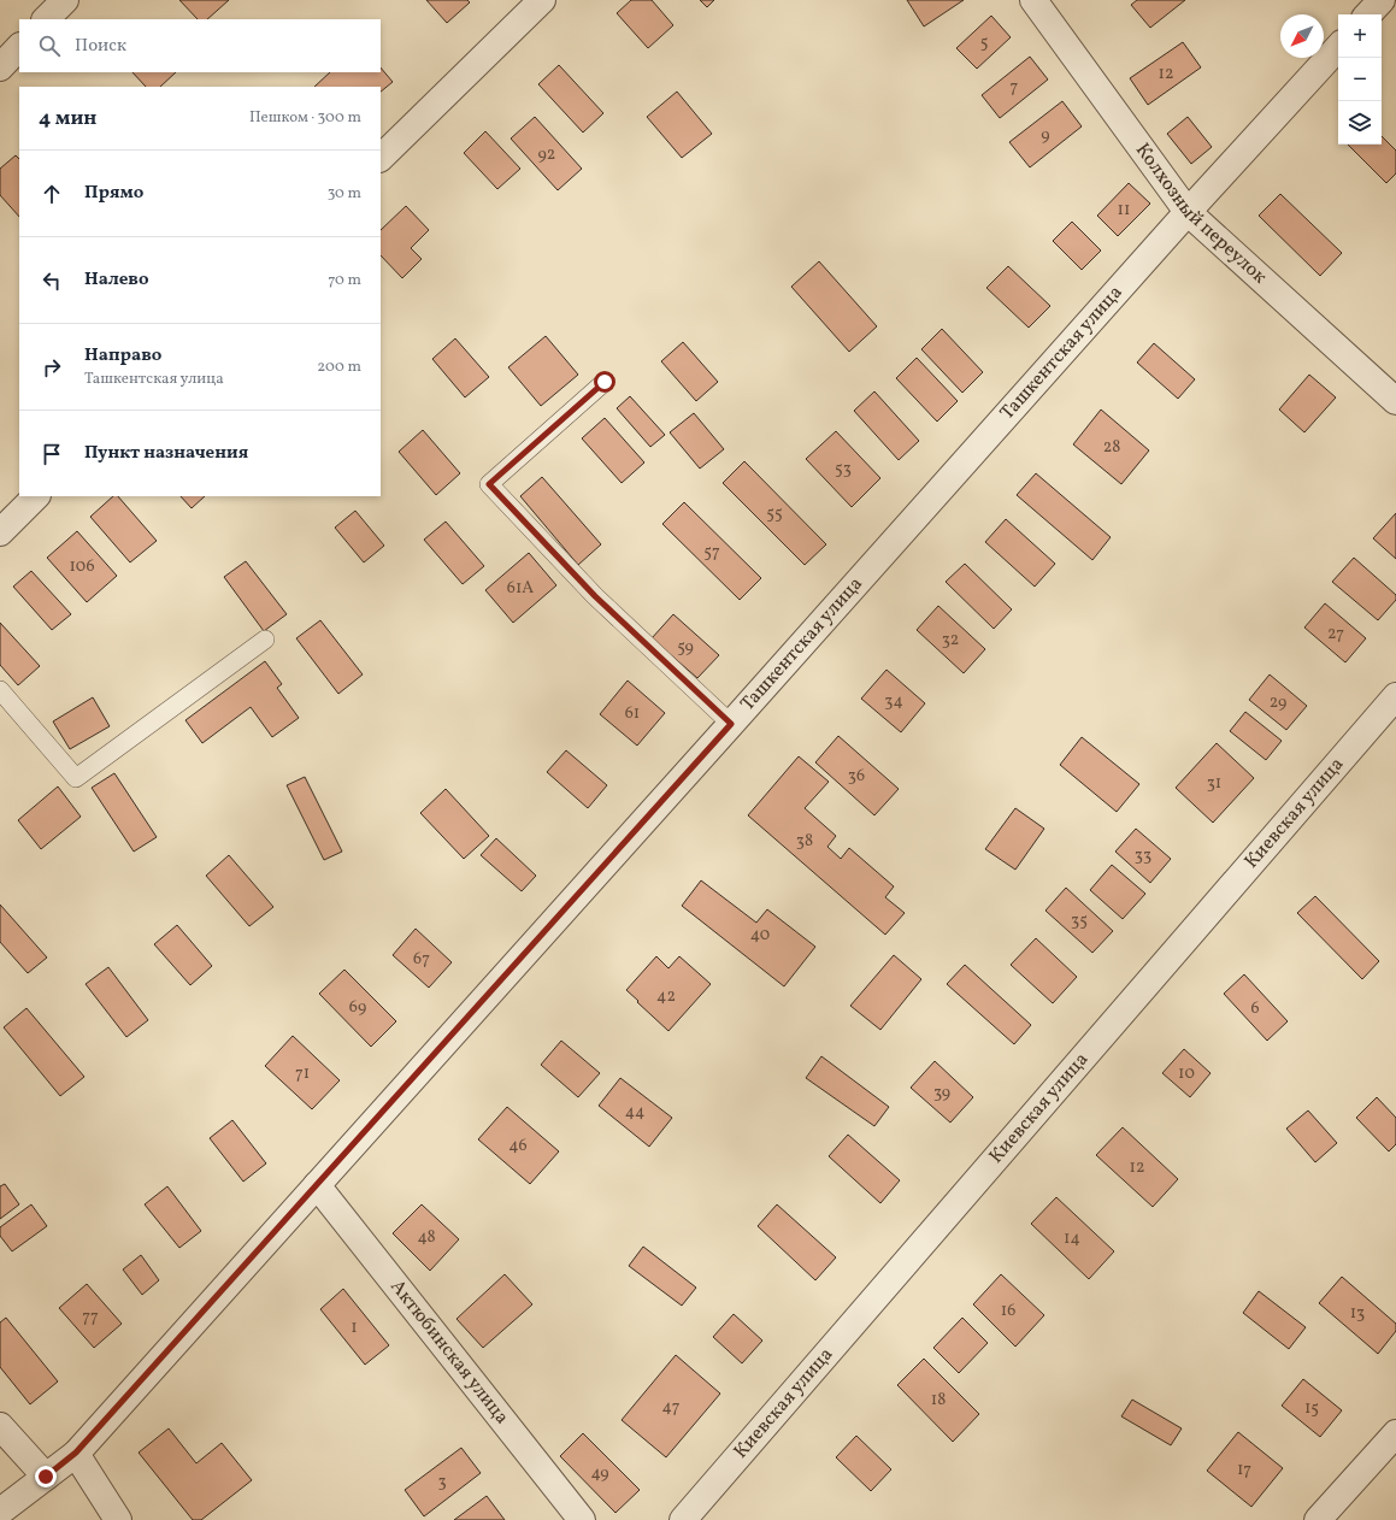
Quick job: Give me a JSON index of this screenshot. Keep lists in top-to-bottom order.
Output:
{
  "streets": {
    "street": [
      "Колхозный переулок",
      "Ташкентская улица",
      "Киевская улица",
      "Актюбинская улица"
    ]
  },
  "crossings": [
    ["Колхозный переулок", "Ташкентская улица"],
    ["Ташкентская улица", "Актюбинская улица"]
  ],
  "house_numbers": [
    "5",
    "12",
    "7",
    "9",
    "92",
    "11",
    "28",
    "53",
    "55",
    "57",
    "106",
    "61А",
    "27",
    "32",
    "59",
    "34",
    "29",
    "61",
    "36",
    "31",
    "38",
    "33",
    "35",
    "40",
    "67",
    "42",
    "69",
    "6",
    "71",
    "10",
    "39",
    "44",
    "46",
    "12",
    "48",
    "14",
    "16",
    "13",
    "77",
    "1",
    "18",
    "47",
    "15",
    "17",
    "49",
    "3"
  ],
  "north": "bottom left",
  "page": {
    "map_buttons": ["+", "−"],
    "search": "Поиск",
    "heading": ["4 мин", "Пешком · 300 m"],
    "list": [
      ["Прямо", "30 m"],
      ["Налево", "70 m"],
      ["Направо", "Ташкентская улица", "200 m"],
      "Пункт назначения"
    ]
  }
}
